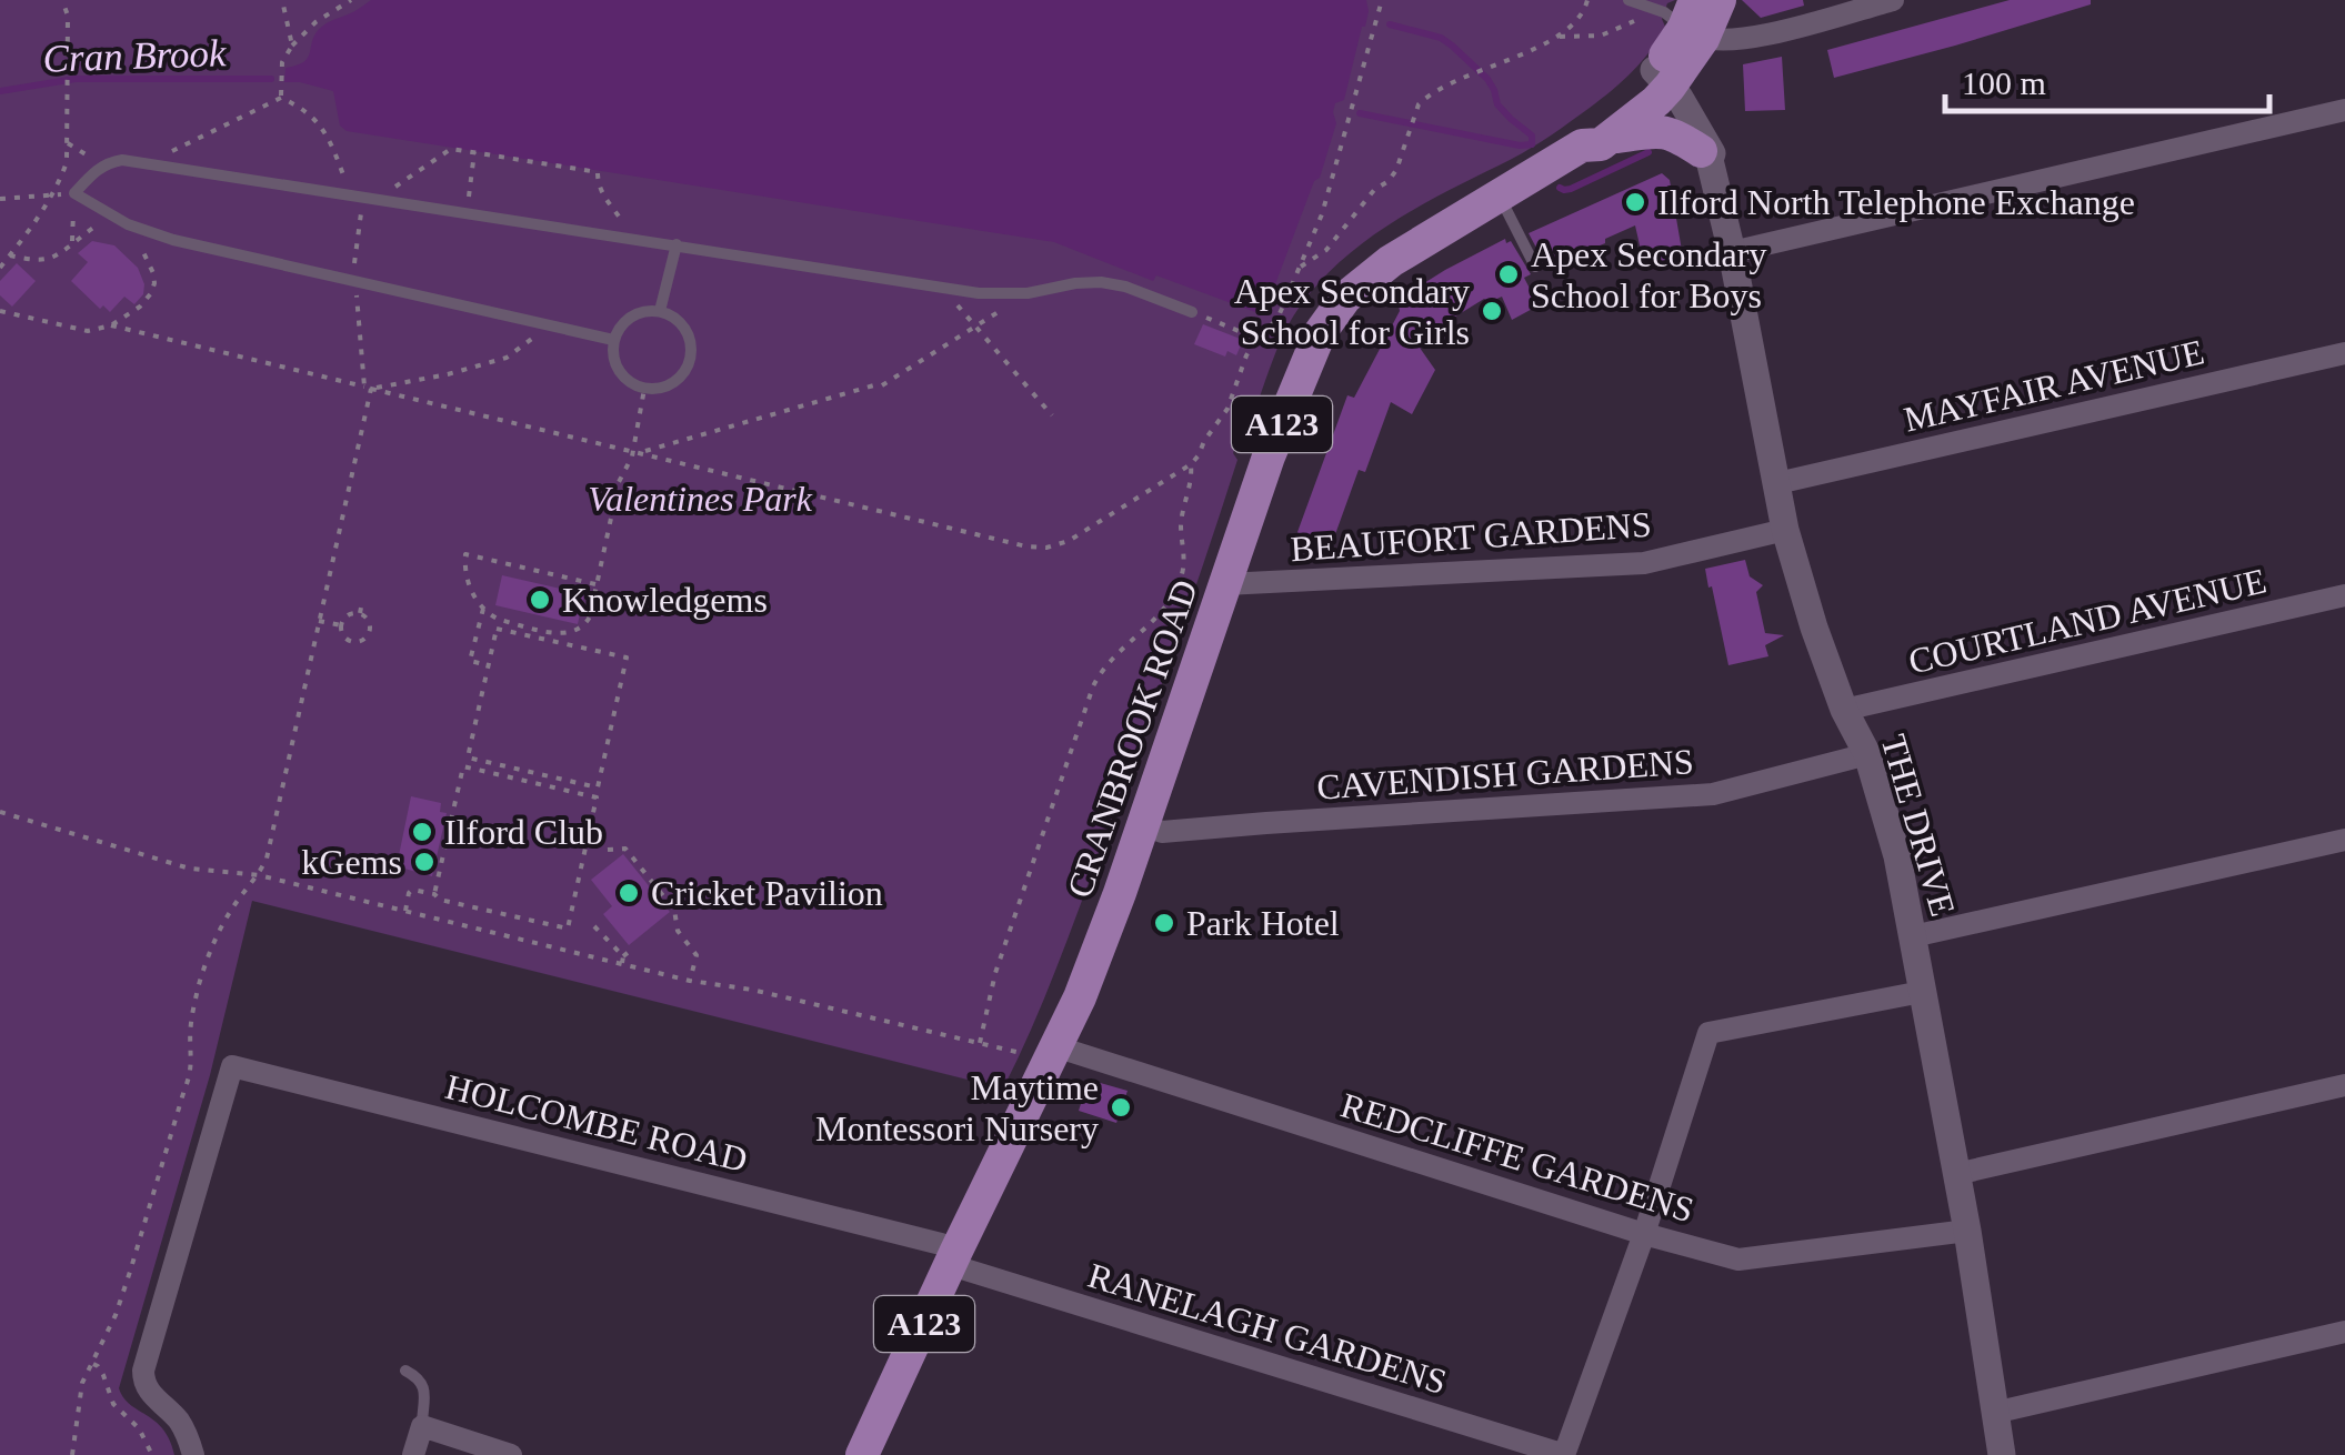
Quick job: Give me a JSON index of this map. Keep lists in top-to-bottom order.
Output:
{
  "streets": {
    "main road": ["A123", "CRANBROOK ROAD"],
    "street": [
      "MAYFAIR AVENUE",
      "BEAUFORT GARDENS",
      "COURTLAND AVENUE",
      "CAVENDISH GARDENS",
      "THE DRIVE",
      "HOLCOMBE ROAD",
      "REDCLIFFE GARDENS",
      "RANELAGH GARDENS"
    ]
  },
  "crossings": [
    ["MAYFAIR AVENUE", "THE DRIVE"],
    ["BEAUFORT GARDENS", "CRANBROOK ROAD"],
    ["BEAUFORT GARDENS", "THE DRIVE"],
    ["COURTLAND AVENUE", "THE DRIVE"],
    ["CRANBROOK ROAD", "CAVENDISH GARDENS"],
    ["CRANBROOK ROAD", "HOLCOMBE ROAD"],
    ["CRANBROOK ROAD", "REDCLIFFE GARDENS"],
    ["CRANBROOK ROAD", "RANELAGH GARDENS"],
    ["CAVENDISH GARDENS", "THE DRIVE"],
    ["THE DRIVE", "REDCLIFFE GARDENS"],
    ["HOLCOMBE ROAD", "RANELAGH GARDENS"]
  ],
  "water": ["Cran Brook"],
  "parks": ["Valentines Park"],
  "places": [
    "Ilford North Telephone Exchange",
    "Apex Secondary School for Boys",
    "Apex Secondary School for Girls",
    "Knowledgems",
    "Ilford Club",
    "kGems",
    "Cricket Pavilion",
    "Park Hotel",
    "Maytime Montessori Nursery"
  ],
  "scale_bar": "100 m"
}
